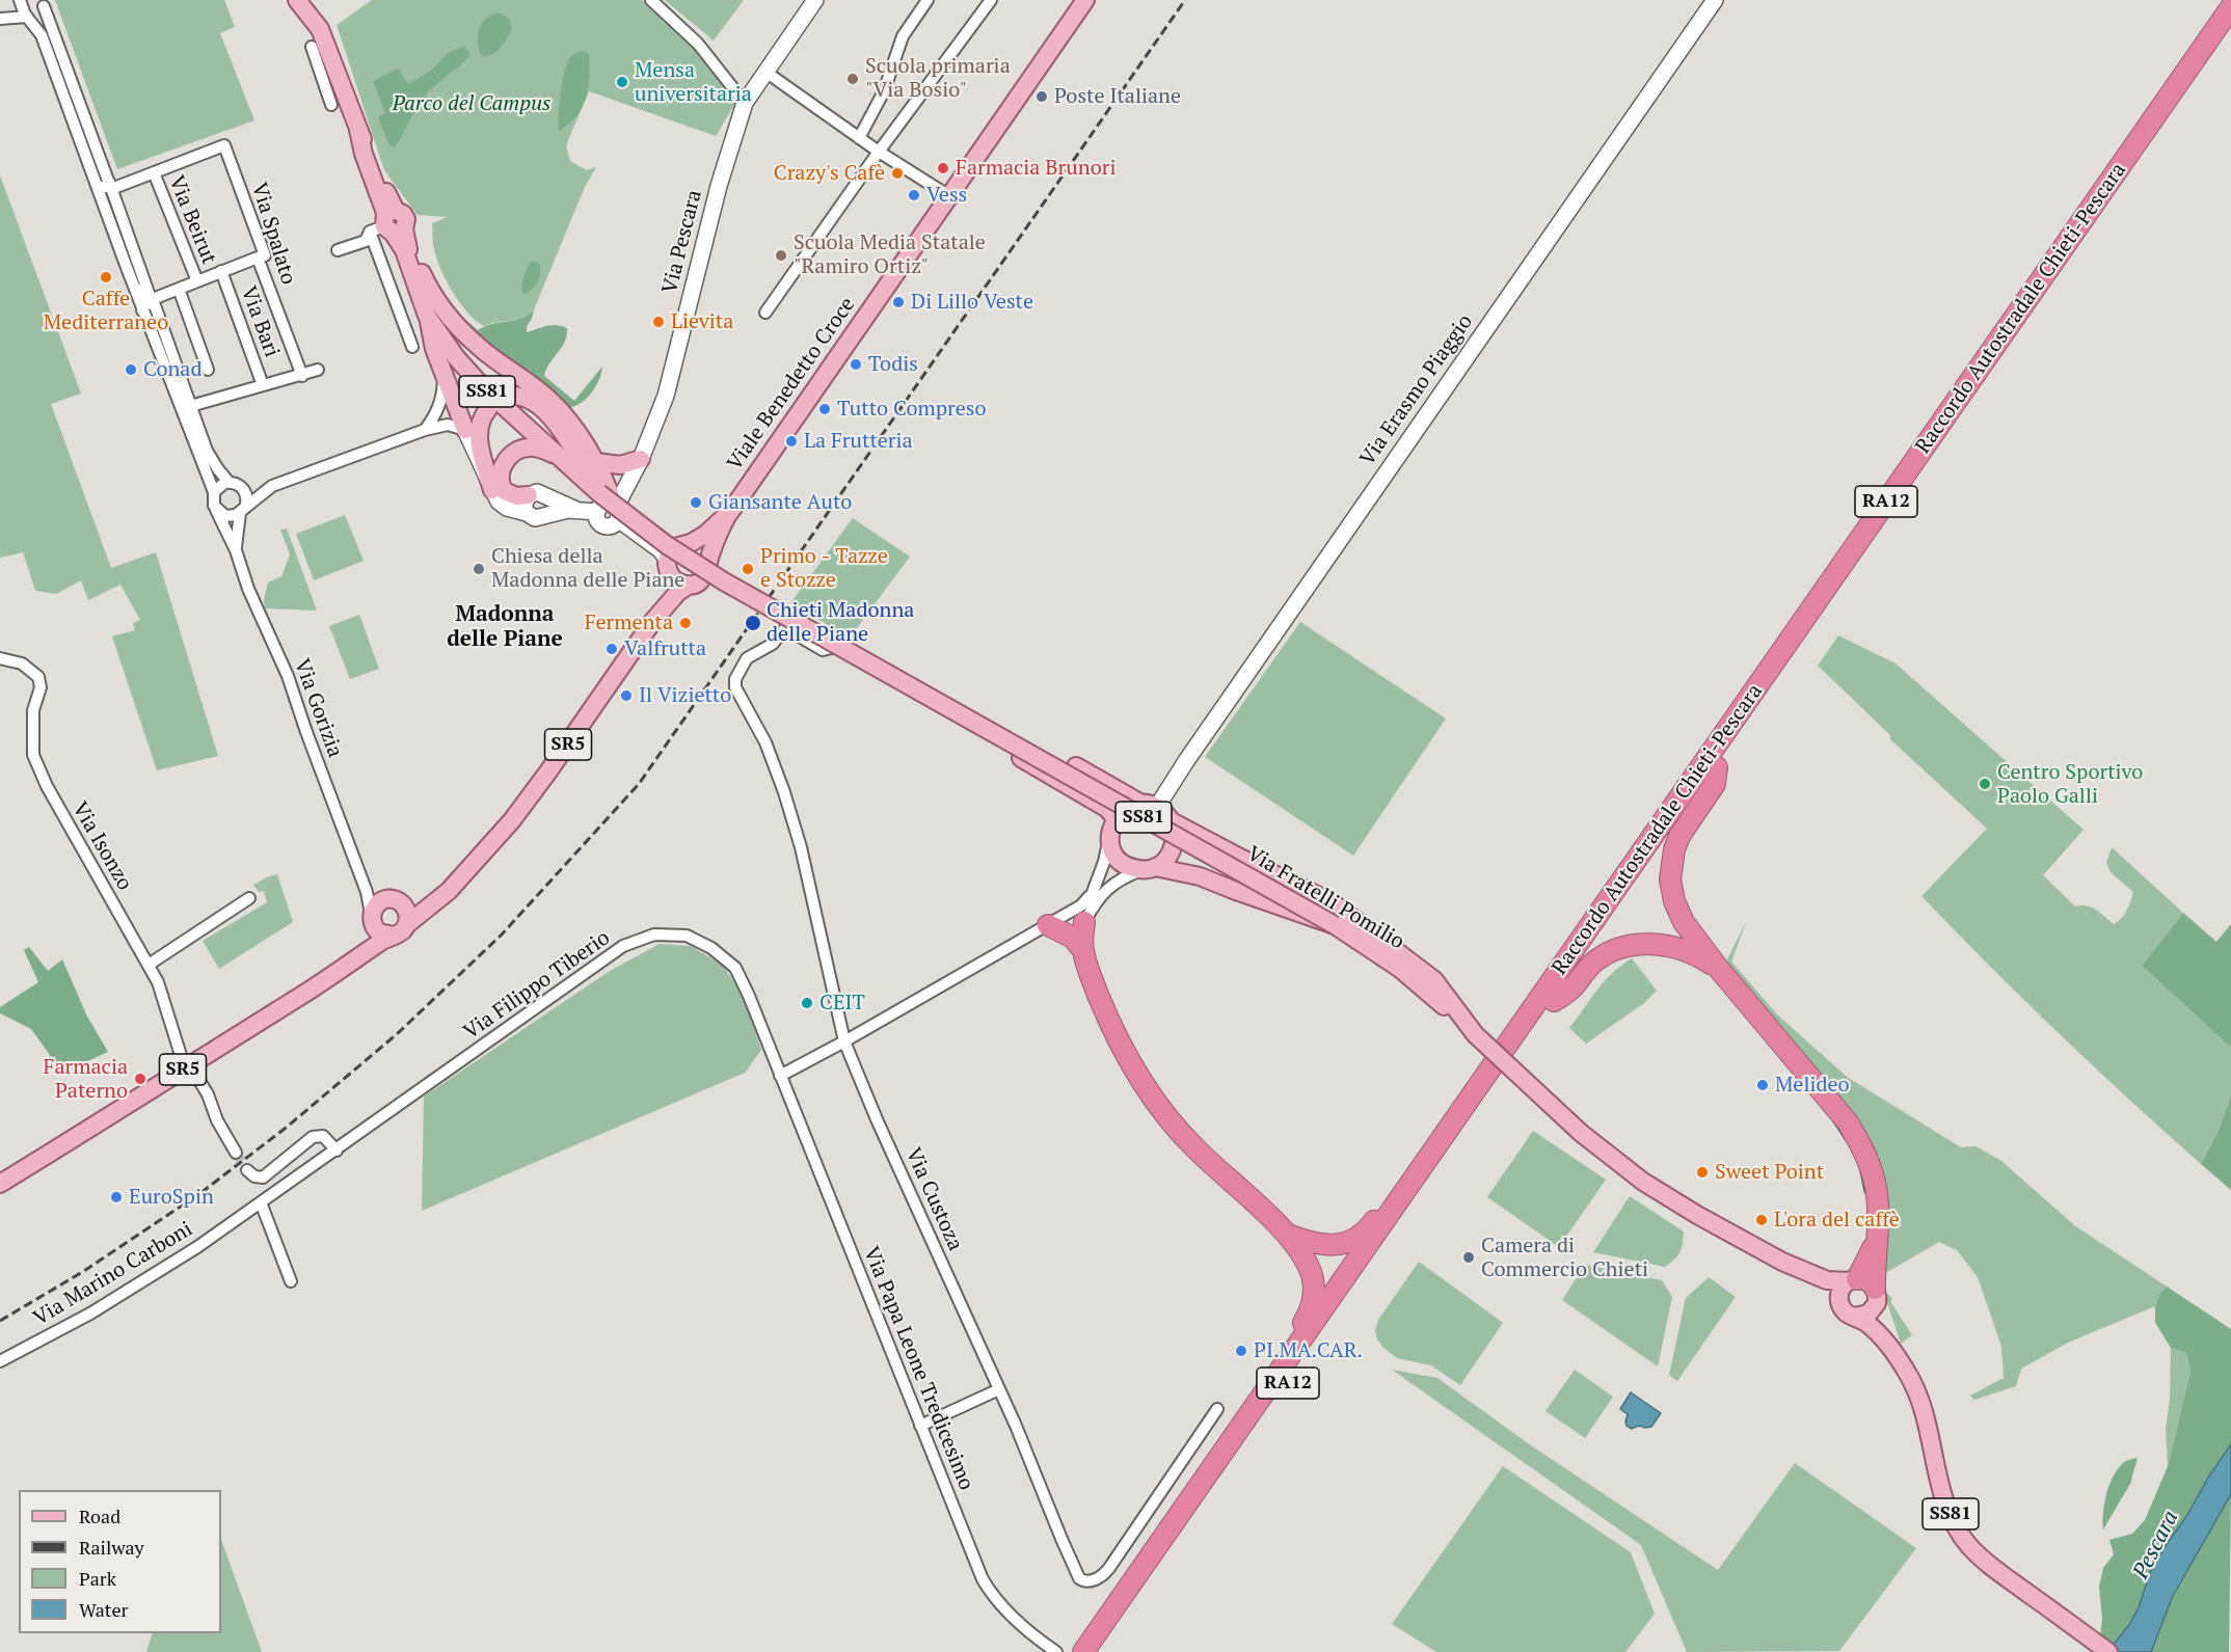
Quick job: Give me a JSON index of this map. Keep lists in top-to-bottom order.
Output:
{
  "streets": {
    "highway": ["Raccordo Autostradale Chieti-Pescara", "RA12"],
    "main road": [
      "Viale Benedetto Croce",
      "SS81",
      "SR5",
      "Via Fratelli Pomilio"
    ],
    "street": [
      "Via Beirut",
      "Via Spalato",
      "Via Pescara",
      "Via Bari",
      "Via Erasmo Piaggio",
      "Via Gorizia",
      "Via Isonzo",
      "Via Filippo Tiberio",
      "Via Custoza",
      "Via Marino Carboni",
      "Via Papa Leone Tredicesimo"
    ]
  },
  "crossings": [
    ["Via Beirut", "Via Spalato"],
    ["Viale Benedetto Croce", "SR5"],
    ["Via Erasmo Piaggio", "Via Custoza"],
    ["SS81", "Via Fratelli Pomilio"],
    ["Via Gorizia", "SR5"],
    ["SR5", "Via Isonzo"],
    ["Via Filippo Tiberio", "Via Marino Carboni"],
    ["Via Filippo Tiberio", "Via Papa Leone Tredicesimo"]
  ],
  "districts": ["Madonna delle Piane"],
  "water": ["Pescara"],
  "parks": ["Parco del Campus"],
  "places": [
    "Scuola primaria \"Via Bosio\"",
    "Mensa universitaria",
    "Poste Italiane",
    "Farmacia Brunori",
    "Crazy's Cafè",
    "Vess",
    "Scuola Media Statale \"Ramiro Ortiz\"",
    "Caffe Mediterraneo",
    "Di Lillo Veste",
    "Lievita",
    "Todis",
    "Conad",
    "Tutto Compreso",
    "La Frutteria",
    "Giansante Auto",
    "Chiesa della Madonna delle Piane",
    "Primo - Tazze e Stozze",
    "Fermenta",
    "Chieti Madonna delle Piane",
    "Valfrutta",
    "Il Vizietto",
    "Centro Sportivo Paolo Galli",
    "CEIT",
    "Farmacia Paterno",
    "Melideo",
    "Sweet Point",
    "EuroSpin",
    "L'ora del caffè",
    "Camera di Commercio Chieti",
    "PI.MA.CAR."
  ],
  "legend": [
    "Road",
    "Railway",
    "Park",
    "Water"
  ]
}
